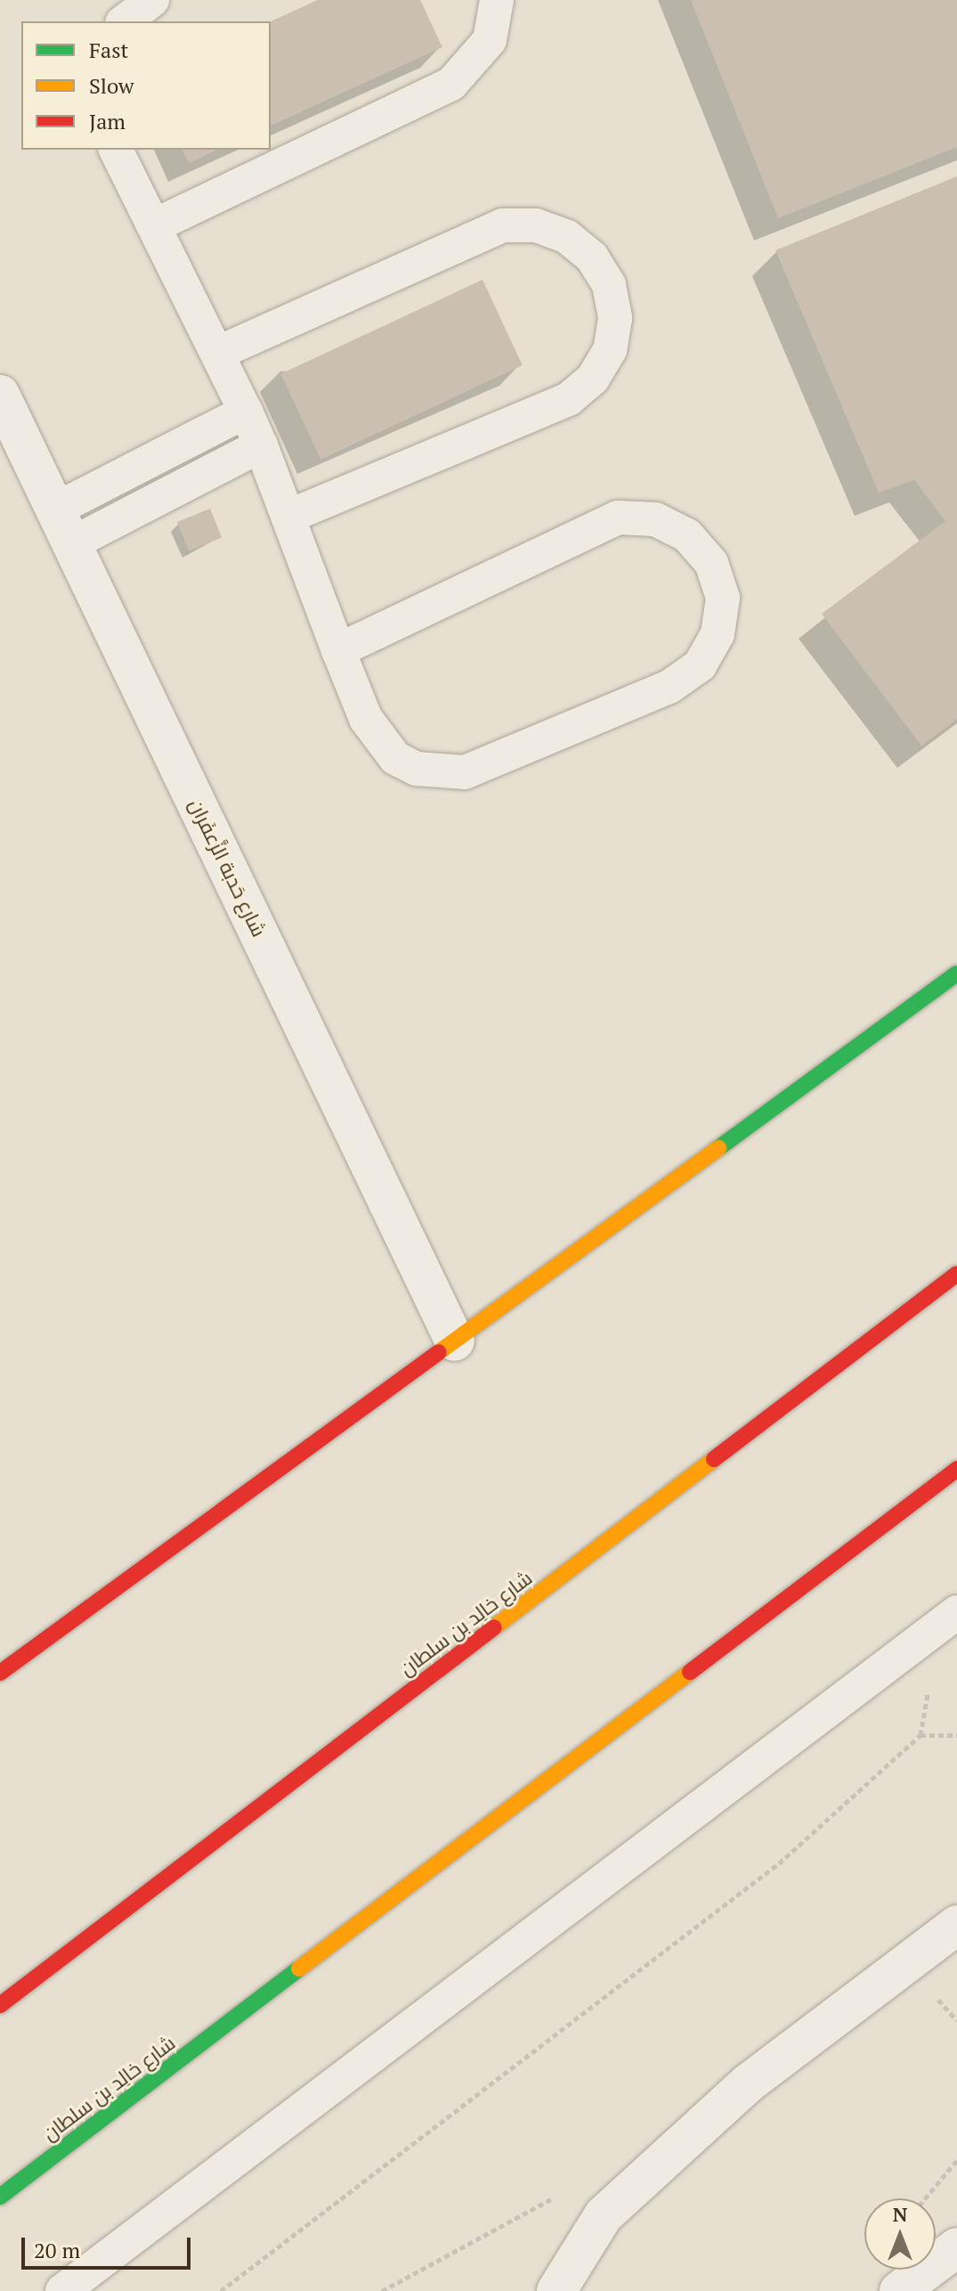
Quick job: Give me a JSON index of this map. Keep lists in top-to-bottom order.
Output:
{
  "streets": {
    "main road": ["شارع خالِد بن سلطان"],
    "street": ["شارع حَدبة الزَّعفَران"]
  },
  "legend": ["Fast", "Slow", "Jam"],
  "scale_bar": "20 m",
  "north": "top"
}
